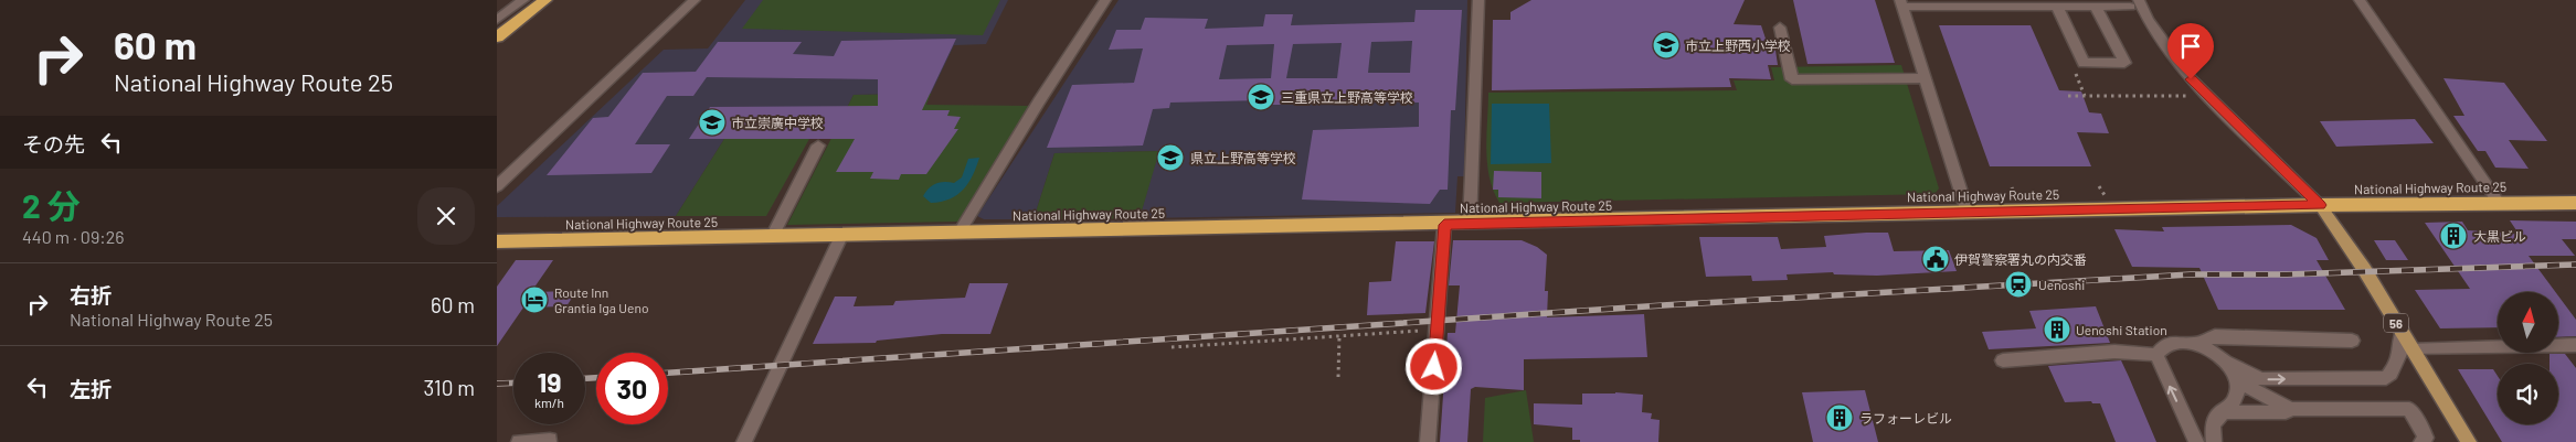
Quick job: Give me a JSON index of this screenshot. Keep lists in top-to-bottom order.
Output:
{
  "streets": {
    "highway": ["National Highway Route 25"],
    "main road": ["56"]
  },
  "crossings": [
    ["National Highway Route 25", "56"]
  ],
  "places": {
    "school or university": [
      "市立上野西小学校",
      "三重県立上野高等学校",
      "市立崇廣中学校",
      "県立上野高等学校"
    ],
    "building": ["大黒ビル", "Uenoshi Station", "ラフォーレビル"],
    "public building": ["伊賀警察署丸の内交番"],
    "station": ["Uenoshi"],
    "hotel": ["Route Inn Grantia Iga Ueno"]
  },
  "north": "top",
  "page": {
    "turn": ["60 m", "National Highway Route 25"],
    "then": "その先",
    "heading": ["2 分", "440 m · 09:26"],
    "list": [
      {
        "name": "右折",
        "note": "National Highway Route 25",
        "value": "60 m"
      },
      {
        "name": "左折",
        "value": "310 m"
      }
    ],
    "speed": "19 km/h",
    "limit": "30"
  }
}
